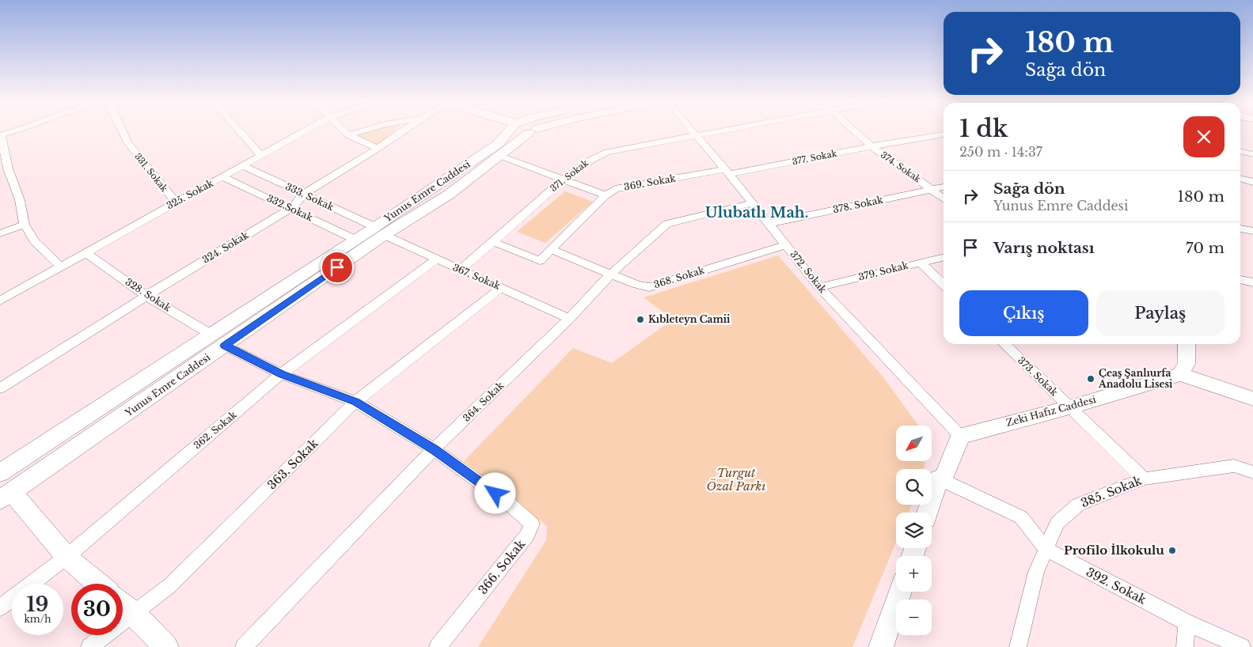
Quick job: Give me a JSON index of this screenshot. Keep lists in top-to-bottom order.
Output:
{
  "streets": {
    "main road": ["Yunus Emre Caddesi", "Zeki Hafız Caddesi"],
    "street": [
      "377. Sokak",
      "374. Sokak",
      "331. Sokak",
      "371. Sokak",
      "369. Sokak",
      "325. Sokak",
      "333. Sokak",
      "378. Sokak",
      "332.Sokak",
      "324. Sokak",
      "379. Sokak",
      "372. Sokak",
      "367. Sokak",
      "368. Sokak",
      "328. Sokak",
      "373. Sokak",
      "364. Sokak",
      "362. Sokak",
      "363. Sokak",
      "385. Sokak",
      "366. Sokak",
      "392. Sokak"
    ]
  },
  "crossings": [
    ["377. Sokak", "374. Sokak"],
    ["377. Sokak", "369. Sokak"],
    ["377. Sokak", "372. Sokak"],
    ["374. Sokak", "378. Sokak"],
    ["331. Sokak", "325. Sokak"],
    ["371. Sokak", "369. Sokak"],
    ["371. Sokak", "372. Sokak"],
    ["371. Sokak", "367. Sokak"],
    ["369. Sokak", "372. Sokak"],
    ["369. Sokak", "368. Sokak"],
    ["Yunus Emre Caddesi", "333. Sokak"],
    ["Yunus Emre Caddesi", "332.Sokak"],
    ["Yunus Emre Caddesi", "367. Sokak"],
    ["Yunus Emre Caddesi", "328. Sokak"],
    ["Yunus Emre Caddesi", "366. Sokak"],
    ["325. Sokak", "333. Sokak"],
    ["325. Sokak", "332.Sokak"],
    ["325. Sokak", "328. Sokak"],
    ["333. Sokak", "324. Sokak"],
    ["333. Sokak", "367. Sokak"],
    ["378. Sokak", "372. Sokak"],
    ["332.Sokak", "324. Sokak"],
    ["324. Sokak", "328. Sokak"],
    ["379. Sokak", "372. Sokak"],
    ["372. Sokak", "368. Sokak"],
    ["372. Sokak", "364. Sokak"],
    ["372. Sokak", "Zeki Hafız Caddesi"],
    ["367. Sokak", "364. Sokak"],
    ["367. Sokak", "362. Sokak"],
    ["367. Sokak", "363. Sokak"],
    ["368. Sokak", "364. Sokak"],
    ["373. Sokak", "Zeki Hafız Caddesi"],
    ["373. Sokak", "385. Sokak"],
    ["364. Sokak", "366. Sokak"],
    ["362. Sokak", "366. Sokak"],
    ["363. Sokak", "366. Sokak"],
    ["385. Sokak", "392. Sokak"]
  ],
  "districts": ["Ulubatlı Mah."],
  "parks": ["Turgut Özal Parkı"],
  "places": ["Kıbleteyn Camii", "Çeaş Şanlıurfa Anadolu Lisesi", "Profilo İlkokulu"],
  "north": "bottom left",
  "page": {
    "turn": ["180 m", "Sağa dön"],
    "heading": ["1 dk", "250 m · 14:37"],
    "list": [
      {
        "name": "Sağa dön",
        "note": "Yunus Emre Caddesi",
        "value": "180 m"
      },
      {
        "name": "Varış noktası",
        "value": "70 m"
      }
    ],
    "buttons": ["Çıkış", "Paylaş"],
    "map_buttons": ["+", "−"],
    "speed": "19 km/h",
    "limit": "30"
  }
}
